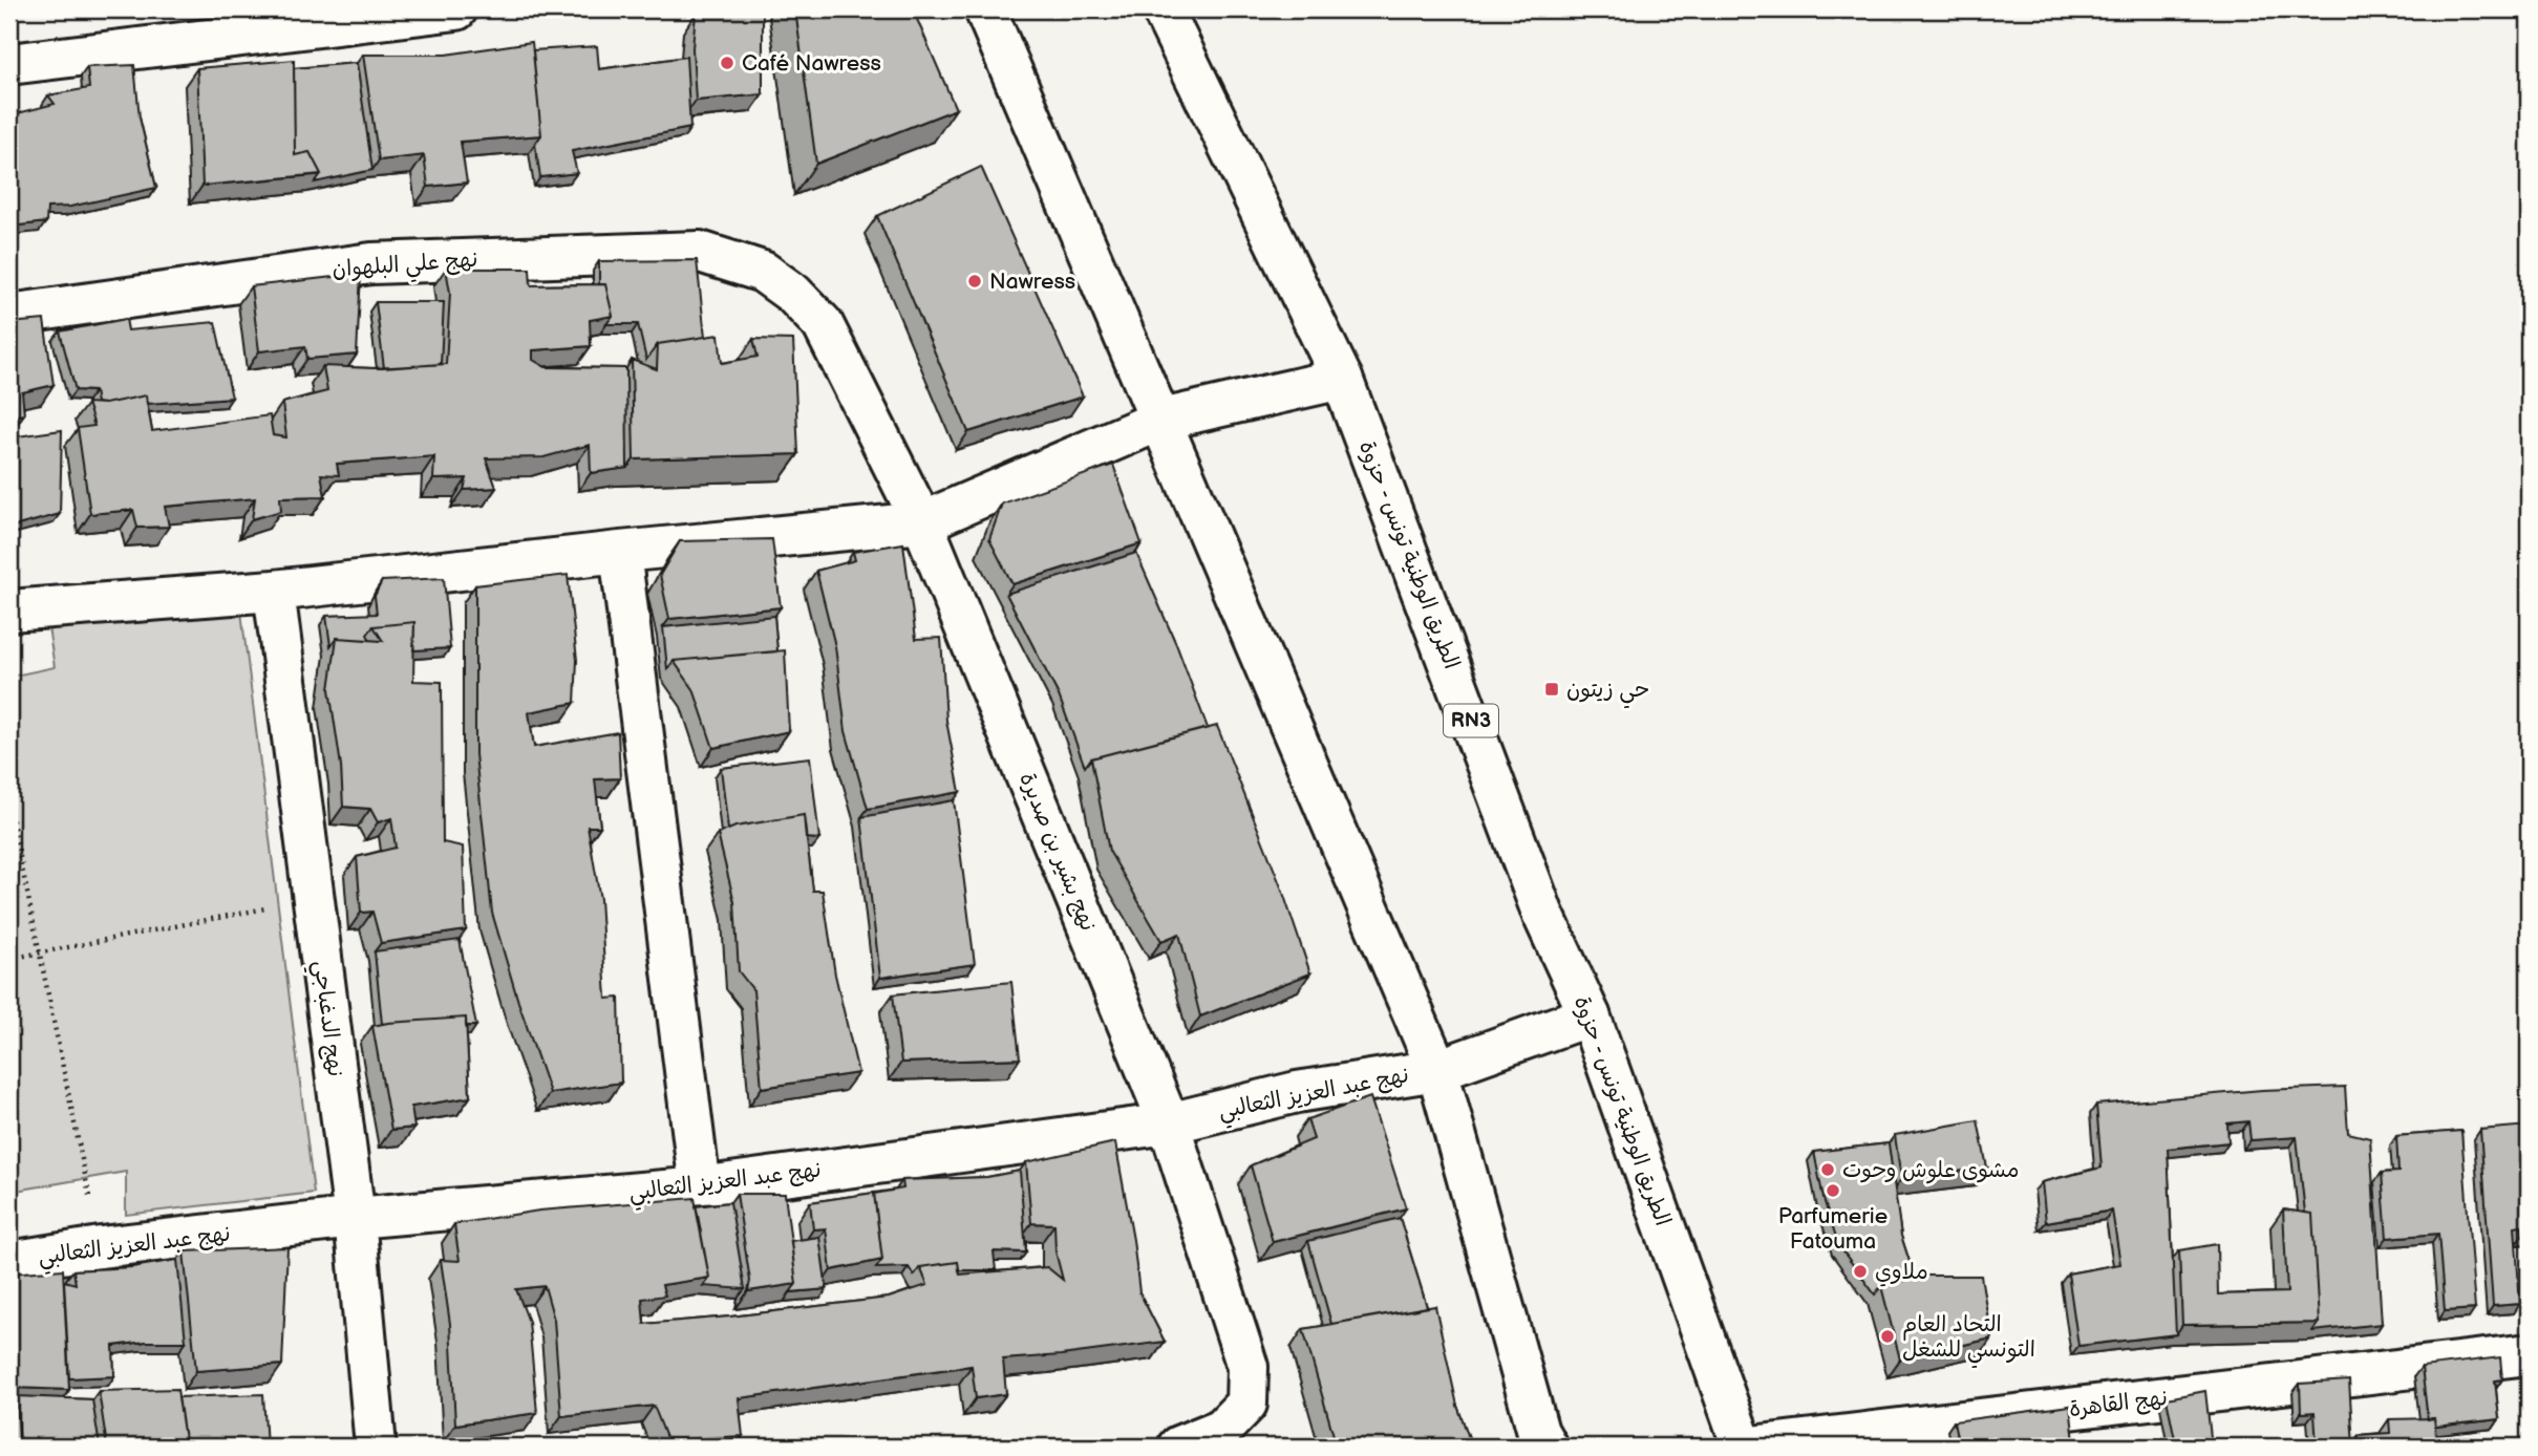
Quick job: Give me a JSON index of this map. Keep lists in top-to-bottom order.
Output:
{
  "streets": {
    "street": [
      "نهج علي البلهوان",
      "الطريق الوطنية تونس - حزوة",
      "RN3",
      "نهج بشير بن صديرة",
      "نهج الدغباجي",
      "نهج عبد العزيز الثعالبي",
      "نهج القاهرة"
    ]
  },
  "crossings": [
    ["نهج علي البلهوان", "نهج بشير بن صديرة"],
    ["الطريق الوطنية تونس - حزوة", "نهج عبد العزيز الثعالبي"],
    ["نهج بشير بن صديرة", "نهج عبد العزيز الثعالبي"],
    ["نهج الدغباجي", "نهج عبد العزيز الثعالبي"]
  ],
  "places": {
    "other": [
      "Café Nawress",
      "Nawress",
      "مشوى علوش وحوت",
      "Parfumerie Fatouma",
      "ملاوي",
      "التحاد العام التونسي للشغل"
    ],
    "transit": ["حي زيتون"]
  }
}
